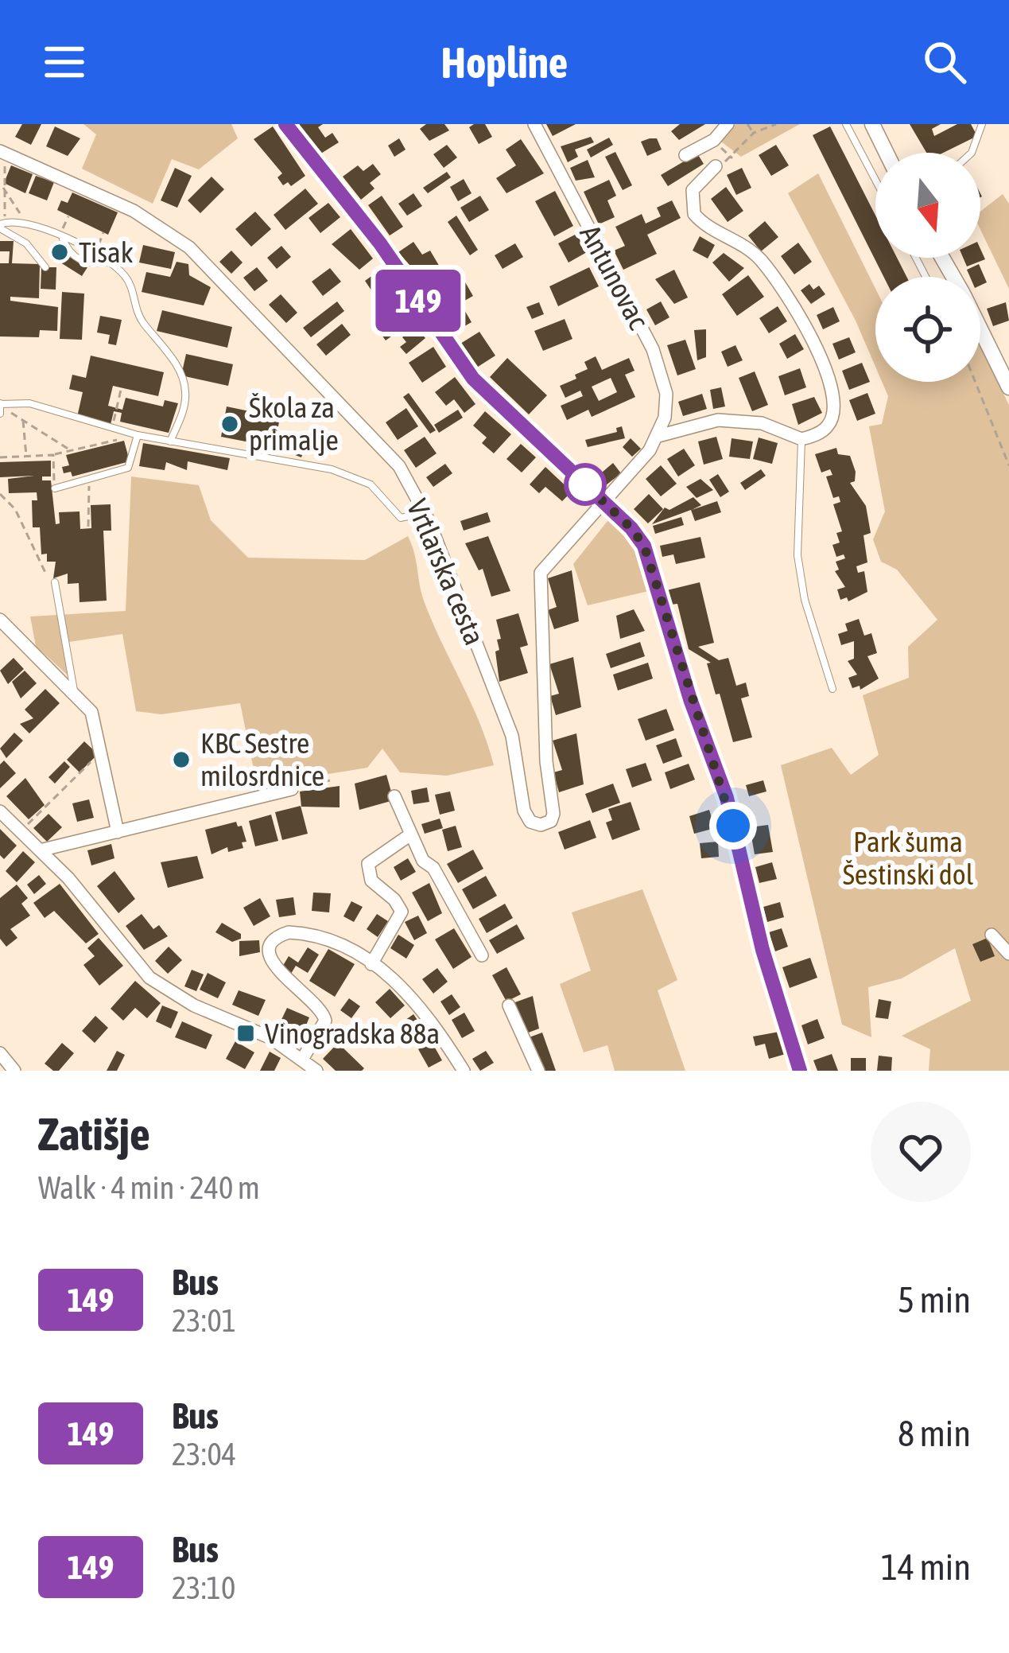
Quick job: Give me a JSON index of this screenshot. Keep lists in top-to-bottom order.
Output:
{
  "streets": {
    "street": ["Antunovac", "Vrtlarska cesta"]
  },
  "parks": ["Park šuma Šestinski dol"],
  "places": {
    "other": ["Tisak", "Škola za primalje", "KBC Sestre milosrdnice"],
    "transit": ["Vinogradska 88a"]
  },
  "lines": ["bus line 149"],
  "north": "bottom",
  "page": {
    "header": "Hopline",
    "on_map": "149",
    "heading": ["Zatišje", "Walk · 4 min · 240 m"],
    "list": [
      {
        "mark": "149",
        "name": "Bus",
        "note": "23:01",
        "value": "5 min"
      },
      {
        "mark": "149",
        "name": "Bus",
        "note": "23:04",
        "value": "8 min"
      },
      {
        "mark": "149",
        "name": "Bus",
        "note": "23:10",
        "value": "14 min"
      }
    ]
  }
}
